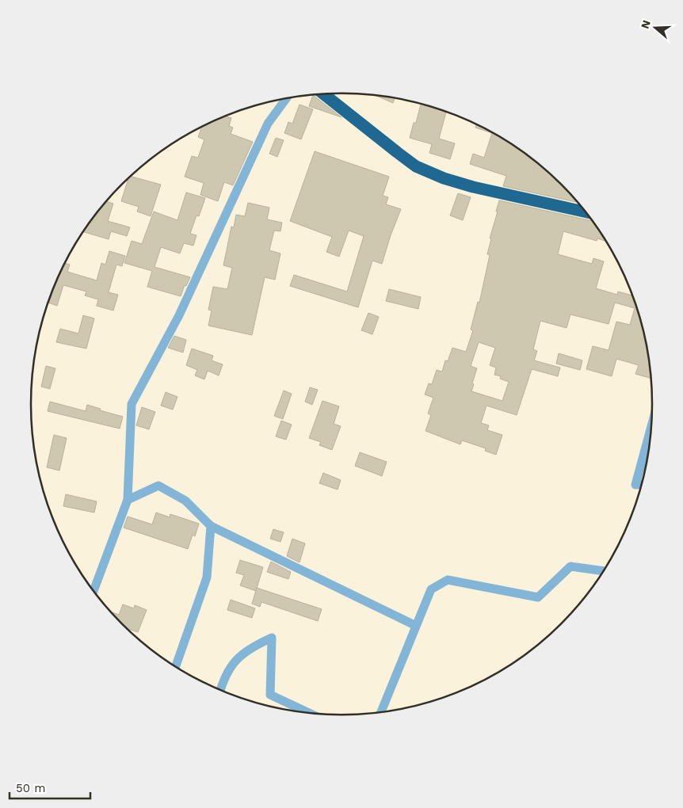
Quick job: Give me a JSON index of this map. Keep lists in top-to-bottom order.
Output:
{
  "scale_bar": "50 m",
  "north": "left"
}
